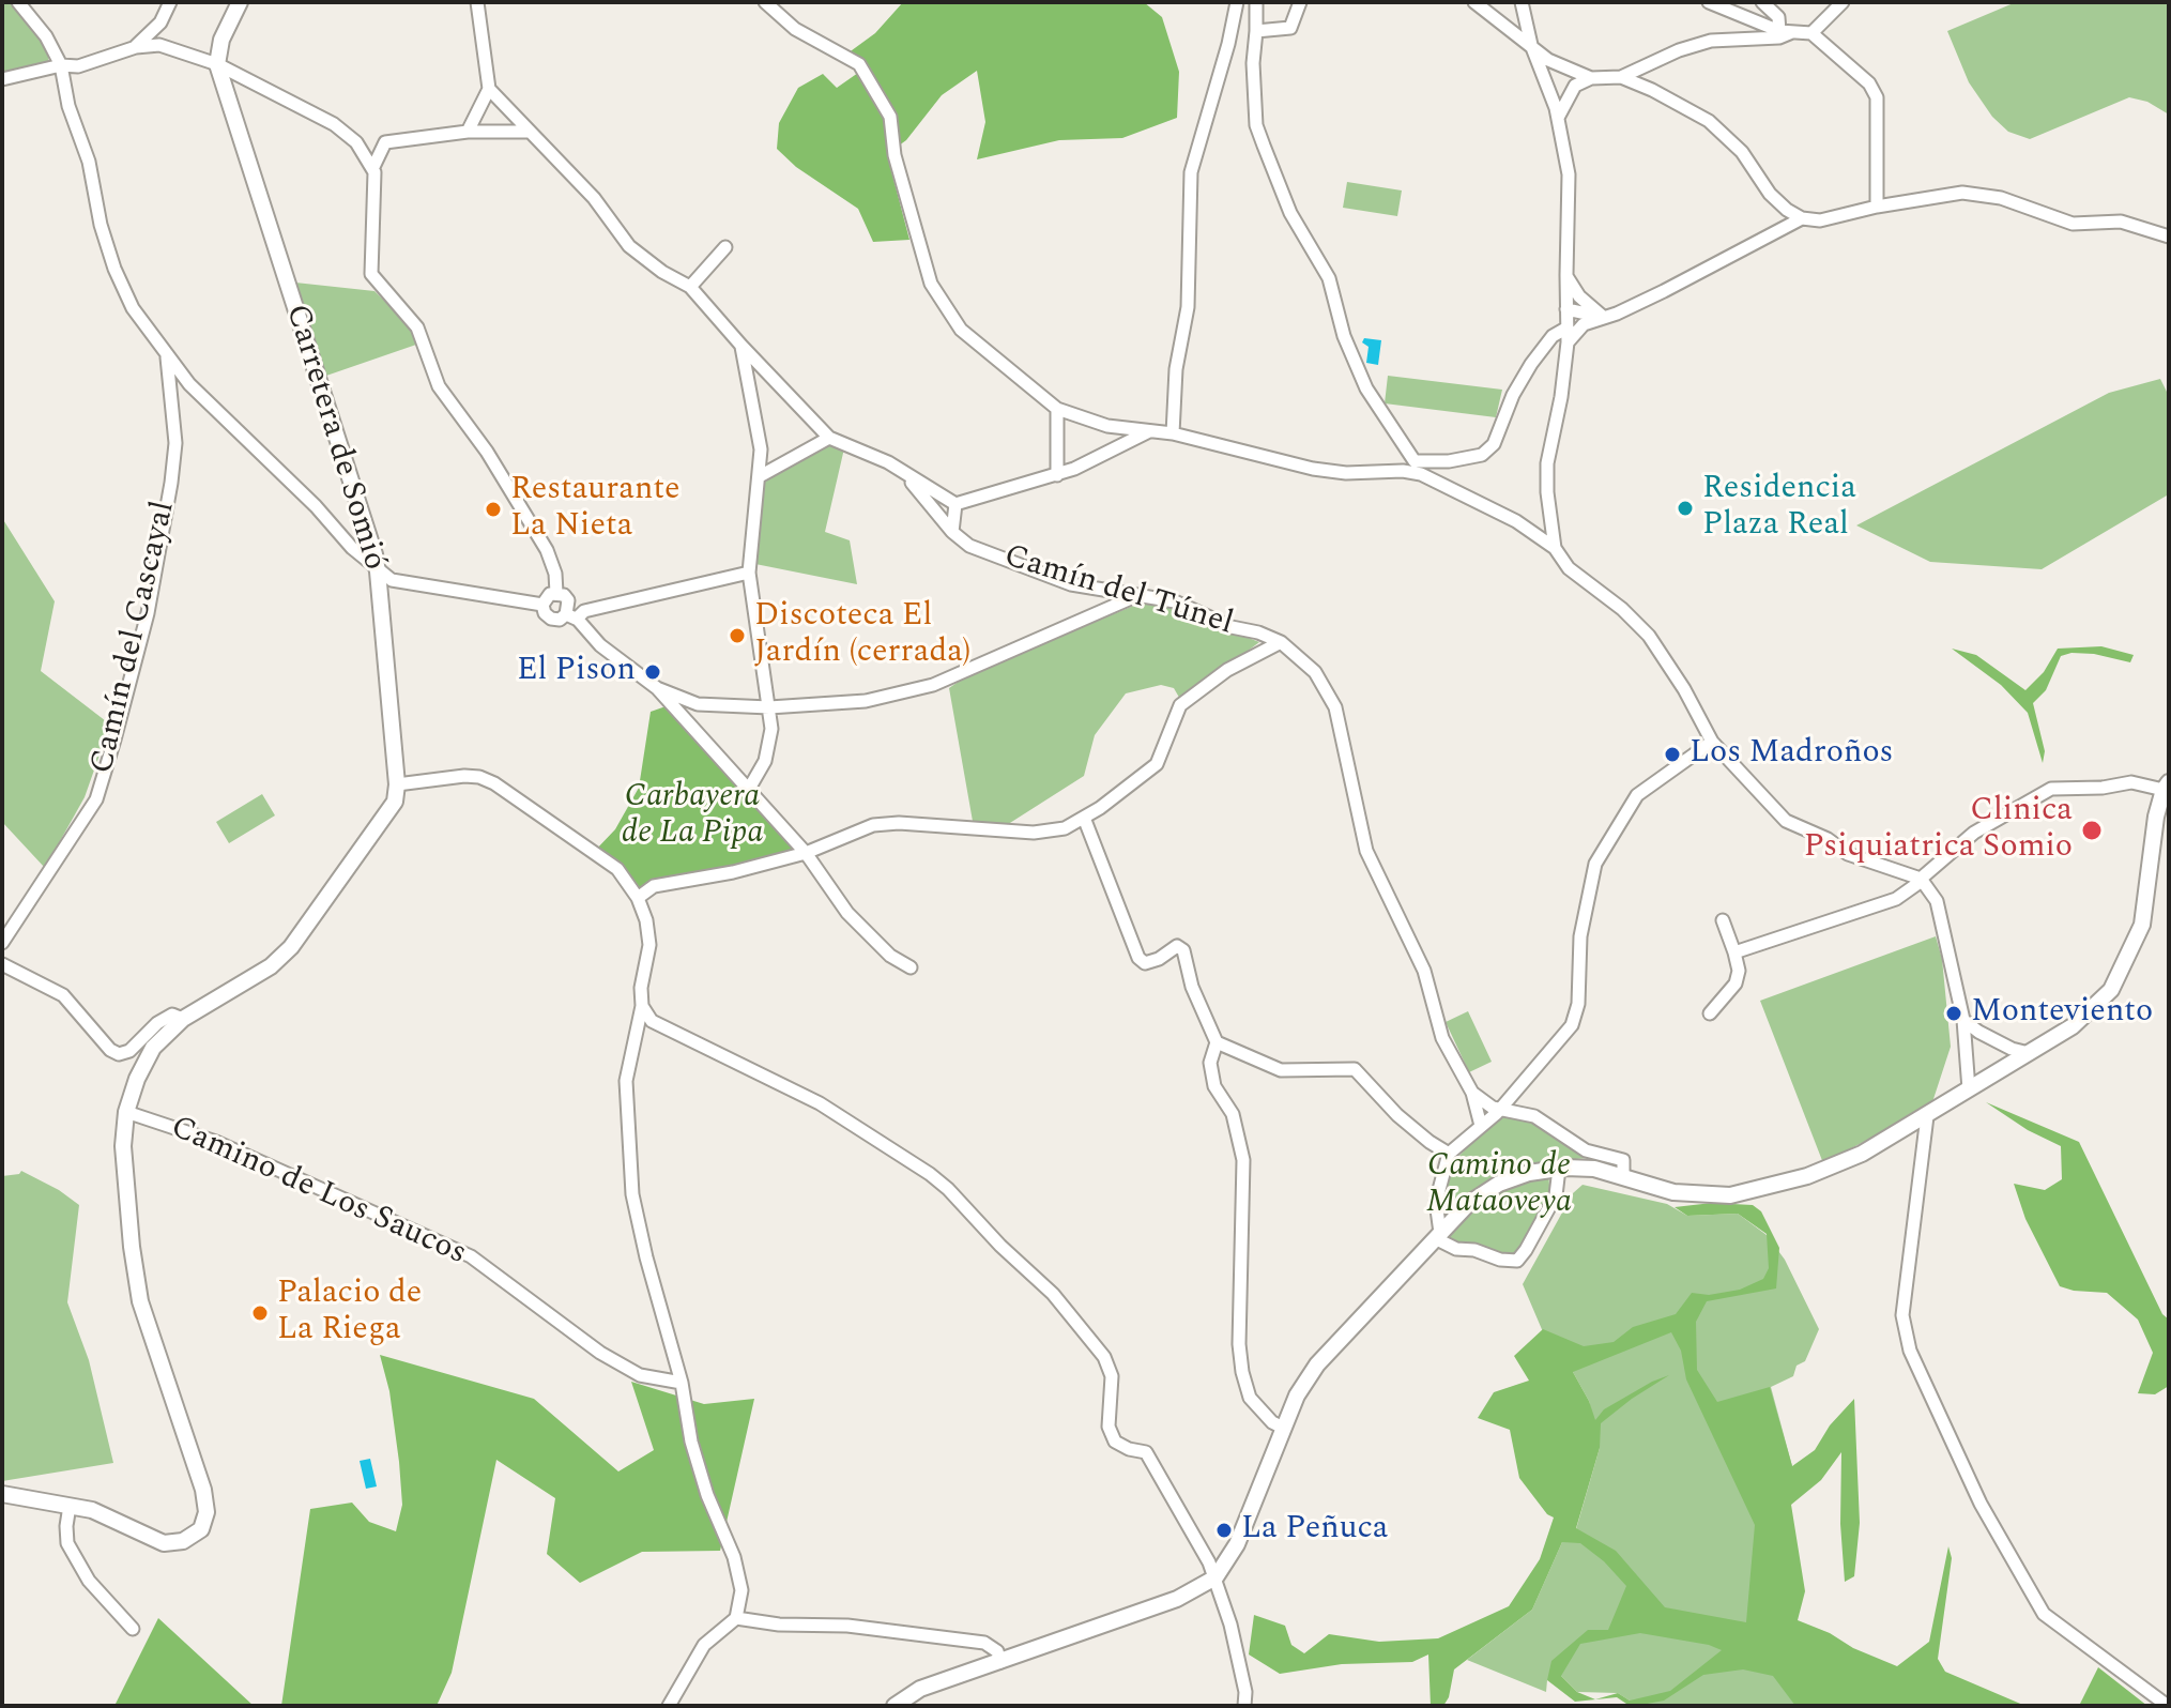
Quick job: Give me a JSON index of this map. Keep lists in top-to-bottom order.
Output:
{
  "streets": {
    "street": [
      "Carretera de Somió",
      "Camín del Túnel",
      "Camín del Cascayal",
      "Camino de Los Saucos"
    ]
  },
  "crossings": [
    ["Carretera de Somió", "Camino de Los Saucos"]
  ],
  "parks": ["Carbayera de La Pipa", "Camino de Mataoveya"],
  "places": [
    "Residencia Plaza Real",
    "Restaurante La Nieta",
    "Discoteca El Jardín (cerrada)",
    "El Pison",
    "Los Madroños",
    "Clinica Psiquiatrica Somio",
    "Monteviento",
    "Palacio de La Riega",
    "La Peñuca"
  ]
}
